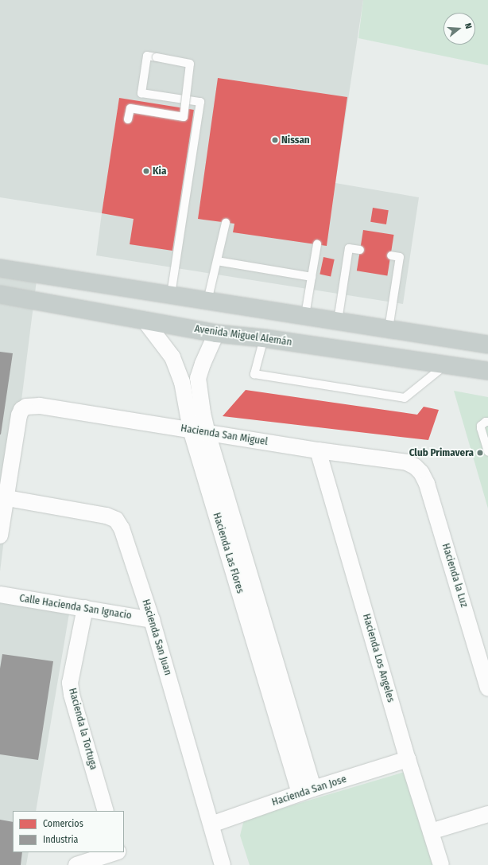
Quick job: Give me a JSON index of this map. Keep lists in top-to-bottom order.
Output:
{
  "streets": {
    "highway": ["Avenida Miguel Alemán"],
    "street": [
      "Hacienda San Miguel",
      "Hacienda Las Flores",
      "Hacienda la Luz",
      "Calle Hacienda San Ignacio",
      "Hacienda San Juan",
      "Hacienda Los Angeles",
      "Hacienda la Tortuga",
      "Hacienda San Jose"
    ]
  },
  "crossings": [
    ["Avenida Miguel Alemán", "Hacienda Las Flores"],
    ["Hacienda San Miguel", "Hacienda Las Flores"],
    ["Hacienda San Miguel", "Hacienda la Luz"],
    ["Hacienda San Miguel", "Hacienda San Juan"],
    ["Hacienda San Miguel", "Hacienda Los Angeles"],
    ["Hacienda Las Flores", "Hacienda San Jose"],
    ["Calle Hacienda San Ignacio", "Hacienda San Juan"],
    ["Calle Hacienda San Ignacio", "Hacienda la Tortuga"],
    ["Hacienda San Juan", "Hacienda San Jose"],
    ["Hacienda Los Angeles", "Hacienda San Jose"]
  ],
  "places": ["Nissan", "Kia", "Club Primavera"],
  "legend": ["Comercios", "Industria"],
  "north": "right"
}
